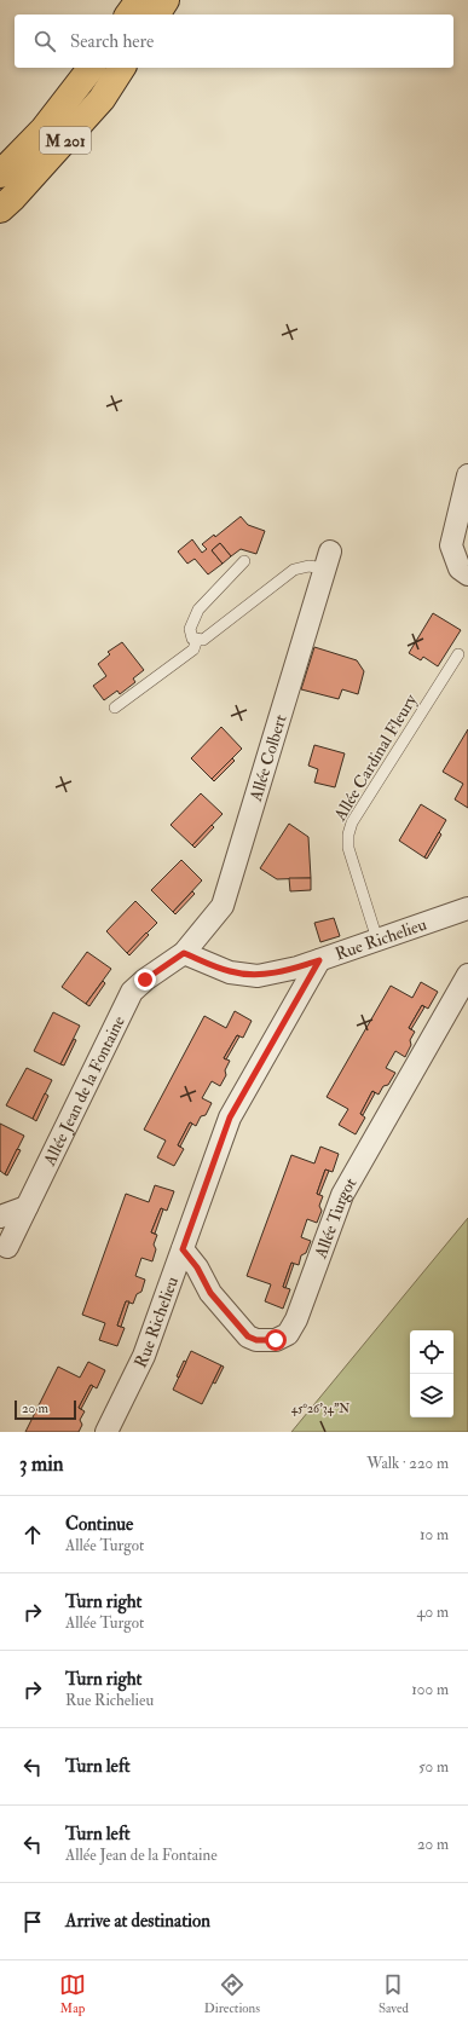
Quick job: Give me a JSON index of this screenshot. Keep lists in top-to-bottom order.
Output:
{
  "streets": {
    "highway": ["M 201"],
    "street": [
      "Allée Colbert",
      "Rue Richelieu",
      "Allée Jean de la Fontaine",
      "Allée Turgot"
    ],
    "lane": ["Allée Cardinal Fleury"]
  },
  "crossings": [
    ["Allée Cardinal Fleury", "Rue Richelieu"],
    ["Allée Colbert", "Allée Jean de la Fontaine"],
    ["Rue Richelieu", "Allée Turgot"]
  ],
  "scale_bar": "20 m",
  "page": {
    "search": "Search here",
    "scale": "20 m",
    "heading": ["3 min", "Walk · 220 m"],
    "list": [
      ["Continue", "Allée Turgot", "10 m"],
      ["Turn right", "Allée Turgot", "40 m"],
      ["Turn right", "Rue Richelieu", "100 m"],
      ["Turn left", "50 m"],
      ["Turn left", "Allée Jean de la Fontaine", "20 m"],
      "Arrive at destination"
    ],
    "nav": ["Map", "Directions", "Saved"]
  },
  "coordinates": ["45°26'34\"N"]
}
